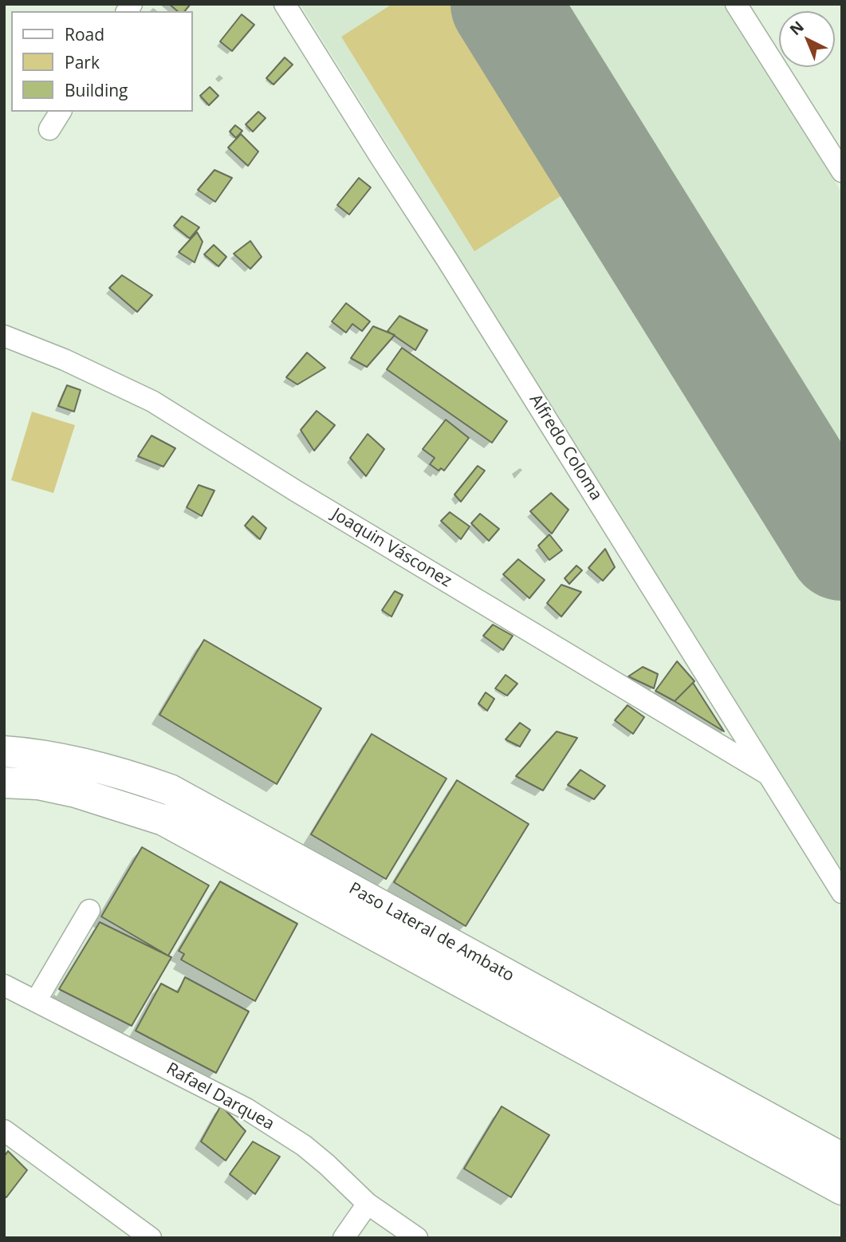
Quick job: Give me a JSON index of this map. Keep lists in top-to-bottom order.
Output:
{
  "streets": {
    "highway": ["Paso Lateral de Ambato"],
    "street": ["Alfredo Coloma", "Joaquin Vásconez", "Rafael Darquea"]
  },
  "crossings": [
    ["Alfredo Coloma", "Joaquin Vásconez"]
  ],
  "legend": ["Road", "Park", "Building"],
  "north": "top left"
}
